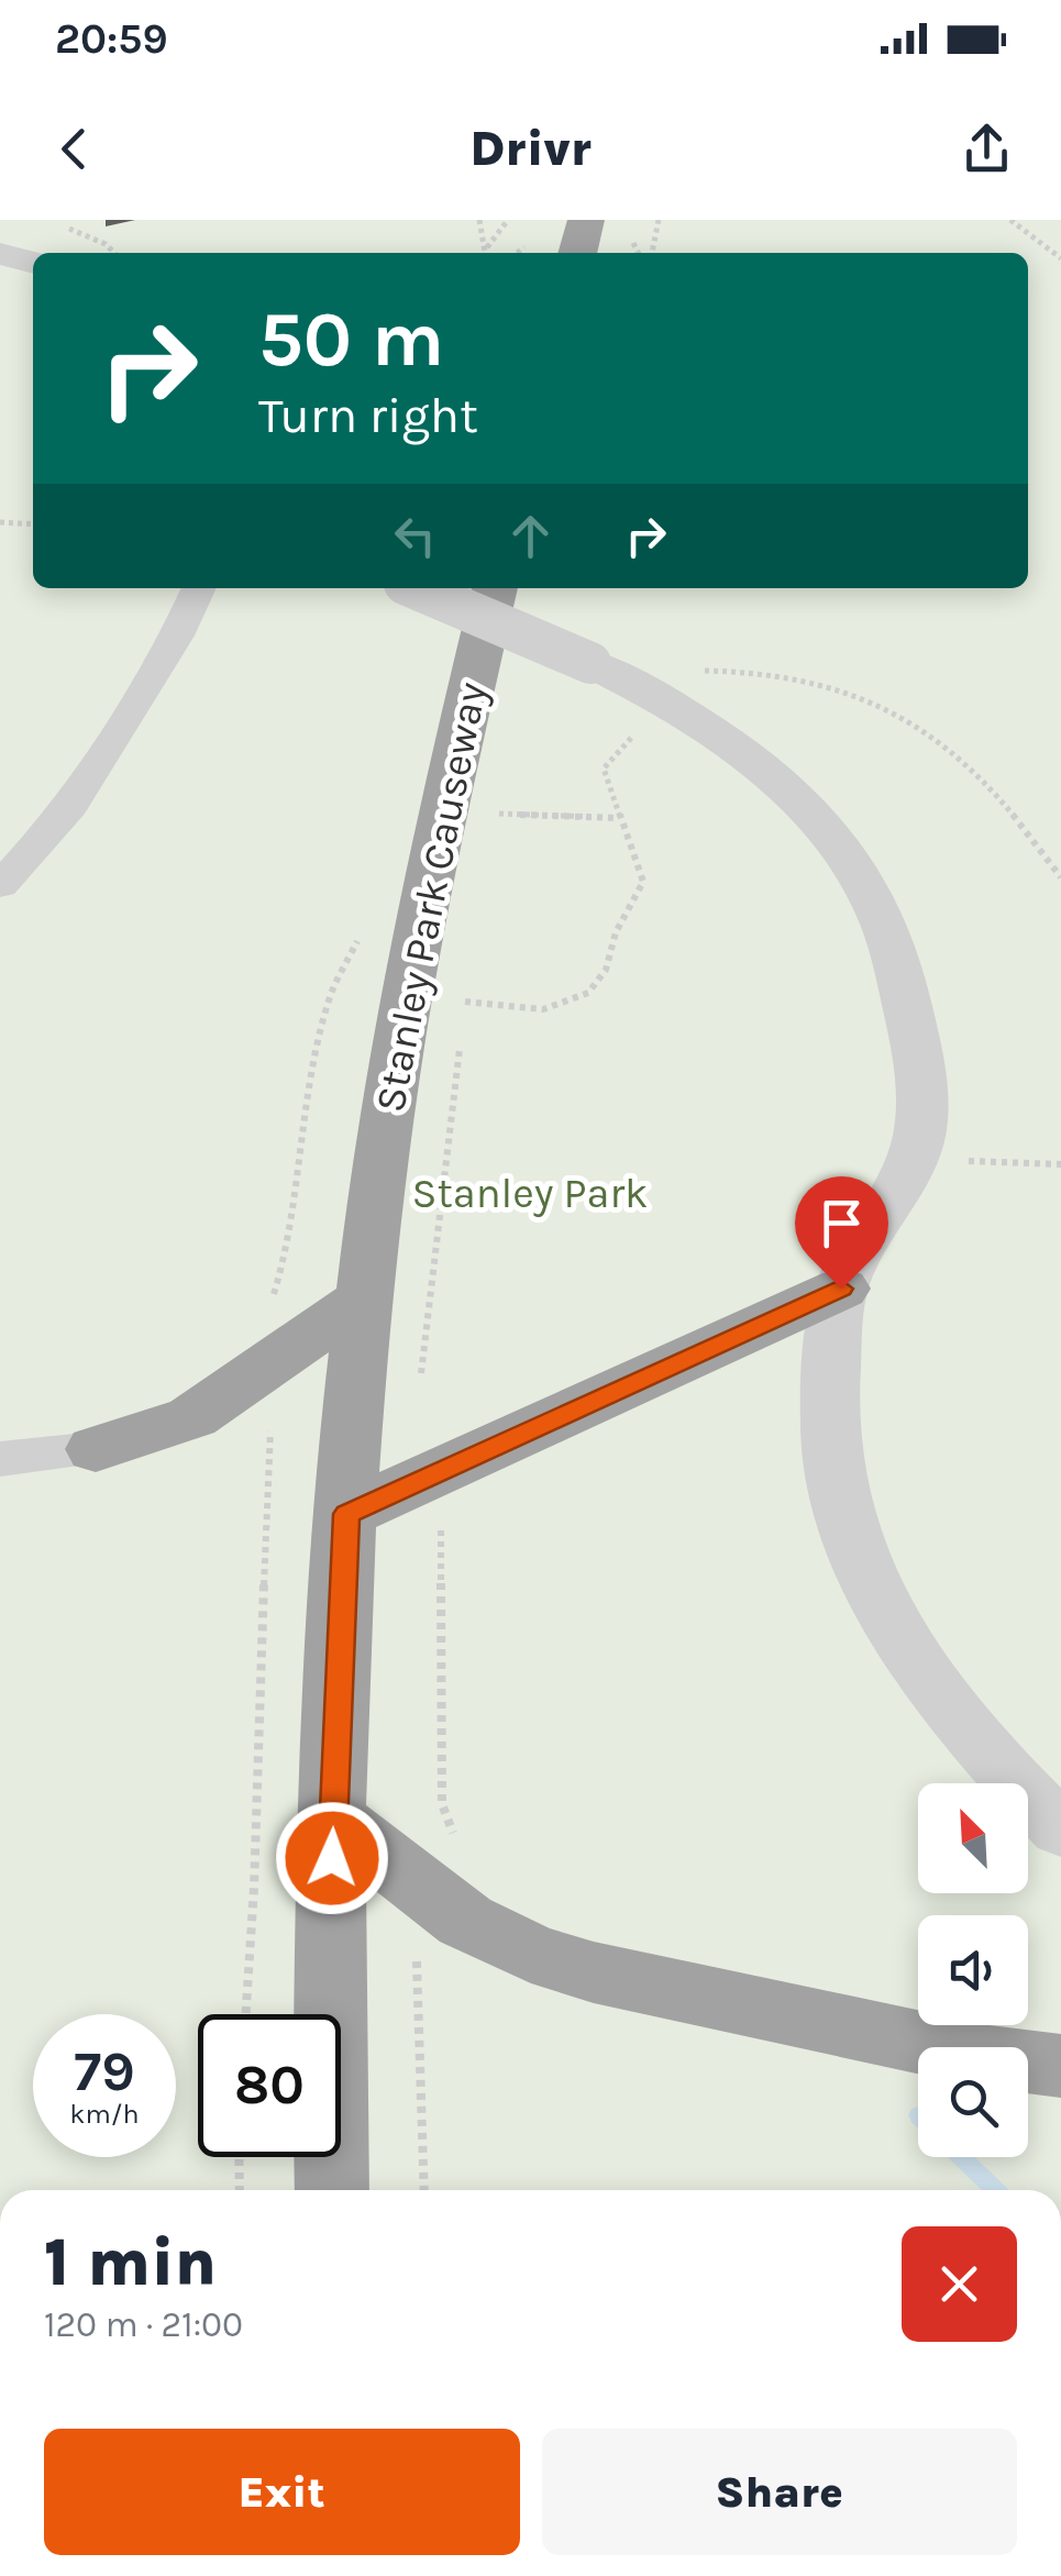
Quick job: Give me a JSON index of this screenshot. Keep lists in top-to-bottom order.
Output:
{
  "streets": {
    "highway": ["Stanley Park Causeway"]
  },
  "parks": ["Stanley Park"],
  "north": "top left",
  "page": {
    "status": "20:59",
    "header": "Drivr",
    "turn": ["50 m", "Turn right"],
    "speed": "79 km/h",
    "limit": "80",
    "heading": ["1 min", "120 m · 21:00"],
    "buttons": ["Exit", "Share"]
  }
}
